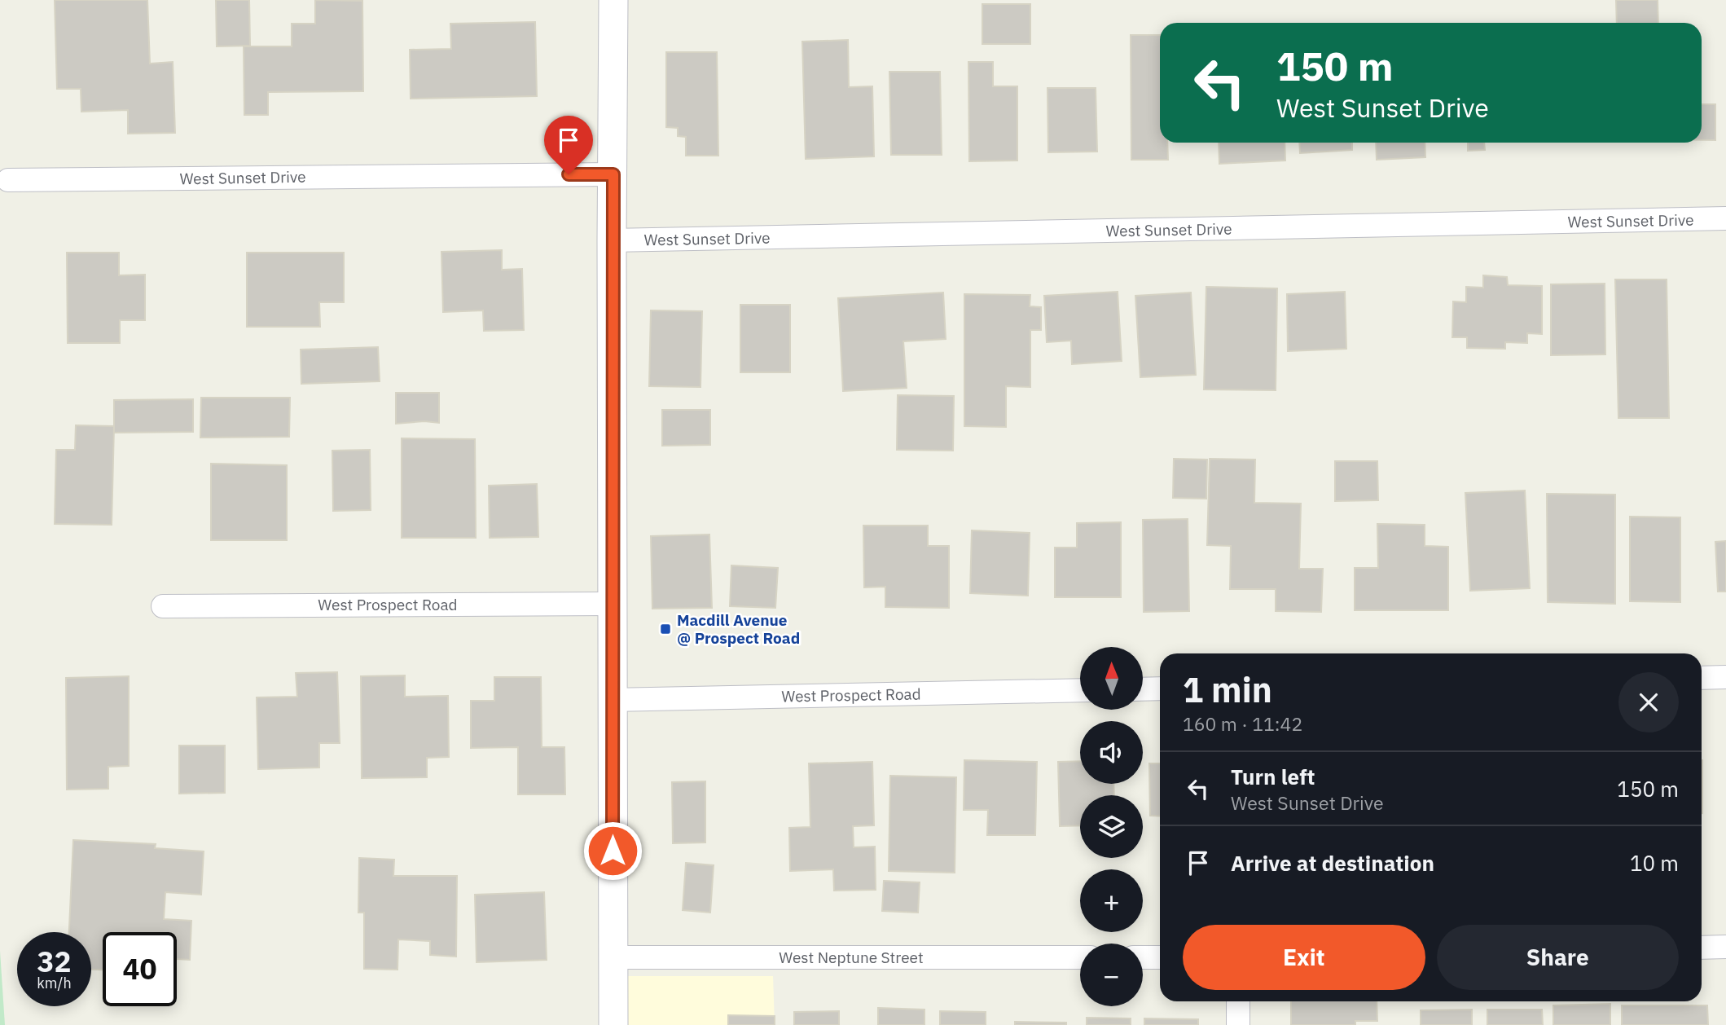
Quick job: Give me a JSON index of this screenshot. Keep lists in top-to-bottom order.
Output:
{
  "streets": {
    "street": ["West Sunset Drive", "West Prospect Road", "West Neptune Street"]
  },
  "places": {
    "transit": ["Macdill Avenue @ Prospect Road"]
  },
  "north": "top",
  "page": {
    "turn": ["150 m", "West Sunset Drive"],
    "map_buttons": ["+", "−"],
    "heading": ["1 min", "160 m · 11:42"],
    "list": [
      {
        "name": "Turn left",
        "note": "West Sunset Drive",
        "value": "150 m"
      },
      {
        "name": "Arrive at destination",
        "value": "10 m"
      }
    ],
    "buttons": ["Exit", "Share"],
    "speed": "32 km/h",
    "limit": "40"
  }
}
